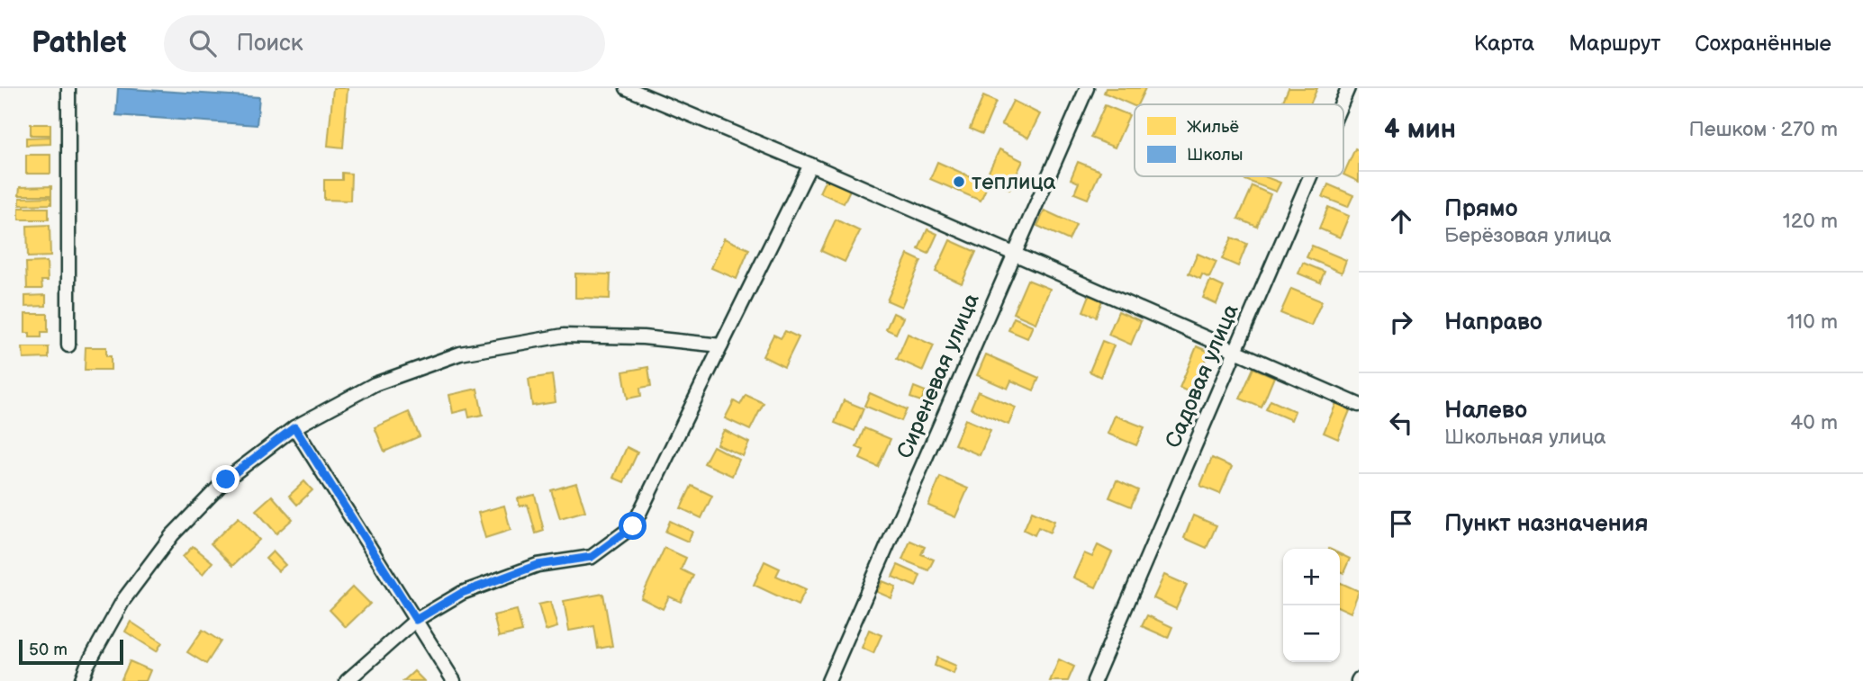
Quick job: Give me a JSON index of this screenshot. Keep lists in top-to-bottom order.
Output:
{
  "streets": {
    "street": ["Сиреневая улица", "Садовая улица"]
  },
  "places": ["теплица"],
  "legend": ["Жильё", "Школы"],
  "scale_bar": "50 m",
  "page": {
    "header": "Pathlet",
    "search": "Поиск",
    "nav": ["Карта", "Маршрут", "Сохранённые"],
    "heading": ["4 мин", "Пешком · 270 m"],
    "list": [
      ["Прямо", "Берёзовая улица", "120 m"],
      ["Направо", "110 m"],
      ["Налево", "Школьная улица", "40 m"],
      "Пункт назначения"
    ],
    "map_buttons": ["+", "−"],
    "scale": "50 m"
  }
}
